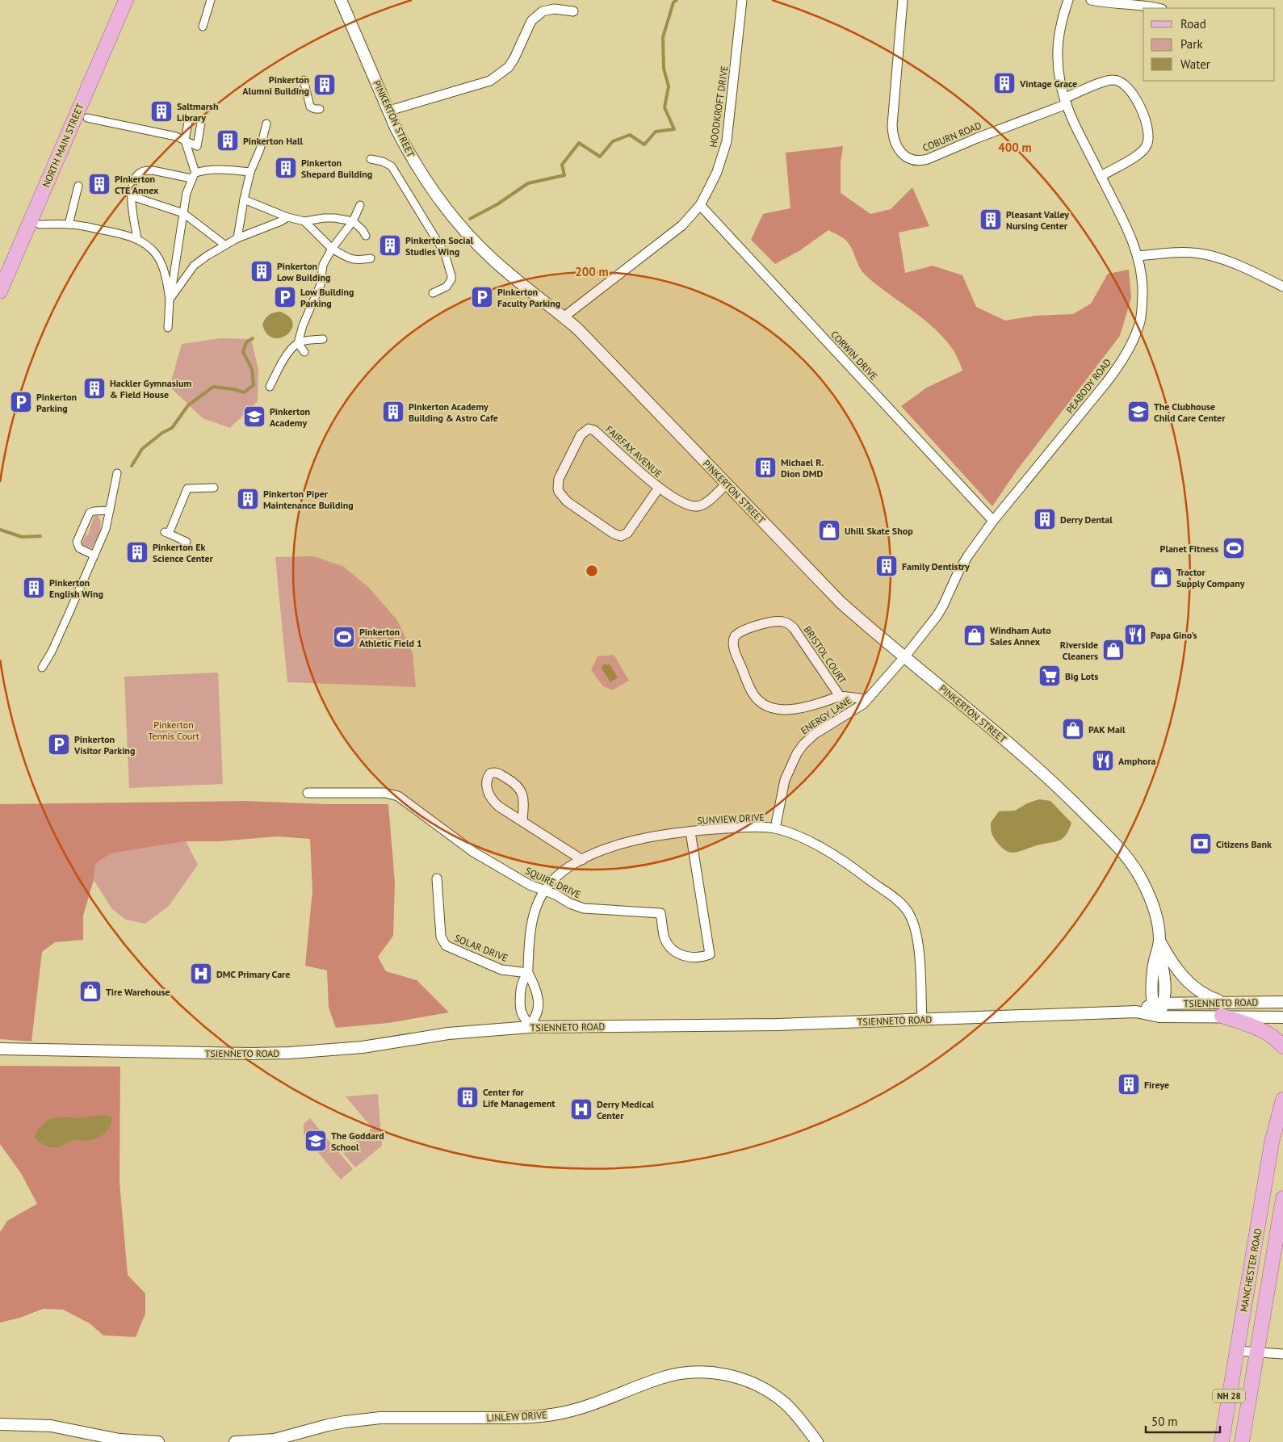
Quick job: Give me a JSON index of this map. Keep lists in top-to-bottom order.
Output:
{
  "streets": {
    "main road": ["NORTH MAIN STREET", "MANCHESTER ROAD", "NH 28"],
    "street": [
      "HOODKROFT DRIVE",
      "PINKERTON STREET",
      "COBURN ROAD",
      "CORWIN DRIVE",
      "PEABODY ROAD",
      "FAIRFAX AVENUE",
      "BRISTOL COURT",
      "ENERGY LANE",
      "SUNVIEW DRIVE",
      "SQUIRE DRIVE",
      "SOLAR DRIVE",
      "TSIENNETO ROAD",
      "LINLEW DRIVE"
    ]
  },
  "crossings": [
    ["HOODKROFT DRIVE", "PINKERTON STREET"],
    ["HOODKROFT DRIVE", "CORWIN DRIVE"],
    ["PINKERTON STREET", "PEABODY ROAD"],
    ["PINKERTON STREET", "FAIRFAX AVENUE"],
    ["PINKERTON STREET", "ENERGY LANE"],
    ["PINKERTON STREET", "TSIENNETO ROAD"],
    ["COBURN ROAD", "PEABODY ROAD"],
    ["CORWIN DRIVE", "PEABODY ROAD"],
    ["PEABODY ROAD", "ENERGY LANE"],
    ["BRISTOL COURT", "ENERGY LANE"],
    ["ENERGY LANE", "SUNVIEW DRIVE"],
    ["SUNVIEW DRIVE", "SQUIRE DRIVE"],
    ["SUNVIEW DRIVE", "SOLAR DRIVE"],
    ["SUNVIEW DRIVE", "TSIENNETO ROAD"]
  ],
  "parks": ["Pinkerton Tennis Court"],
  "places": {
    "building": [
      "Vintage Grace",
      "Pinkerton Alumni Building",
      "Saltmarsh Library",
      "Pinkerton Hall",
      "Pinkerton Shepard Building",
      "Pinkerton CTE Annex",
      "Pleasant Valley Nursing Center",
      "Pinkerton Social Studies Wing",
      "Pinkerton Low Building",
      "Hackler Gymnasium & Field House",
      "Pinkerton Academy Building & Astro Cafe",
      "Michael R. Dion DMD",
      "Pinkerton Piper Maintenance Building",
      "Derry Dental",
      "Pinkerton Ek Science Center",
      "Family Dentistry",
      "Pinkerton English Wing",
      "Fireye",
      "Center for Life Management"
    ],
    "parking": [
      "Low Building Parking",
      "Pinkerton Faculty Parking",
      "Pinkerton Parking",
      "Pinkerton Visitor Parking"
    ],
    "school or university": ["The Clubhouse Child Care Center", "Pinkerton Academy", "The Goddard School"],
    "shop": [
      "Uhill Skate Shop",
      "Tractor Supply Company",
      "Windham Auto Sales Annex",
      "Riverside Cleaners",
      "PAK Mail",
      "Tire Warehouse"
    ],
    "sports": ["Planet Fitness", "Pinkerton Athletic Field 1"],
    "restaurant": ["Papa Gino's", "Amphora"],
    "supermarket": ["Big Lots"],
    "bank": ["Citizens Bank"],
    "hospital": ["DMC Primary Care", "Derry Medical Center"]
  },
  "legend": ["Road", "Park", "Water"],
  "scale_bar": "50 m",
  "rings": ["400 m", "200 m"]
}
